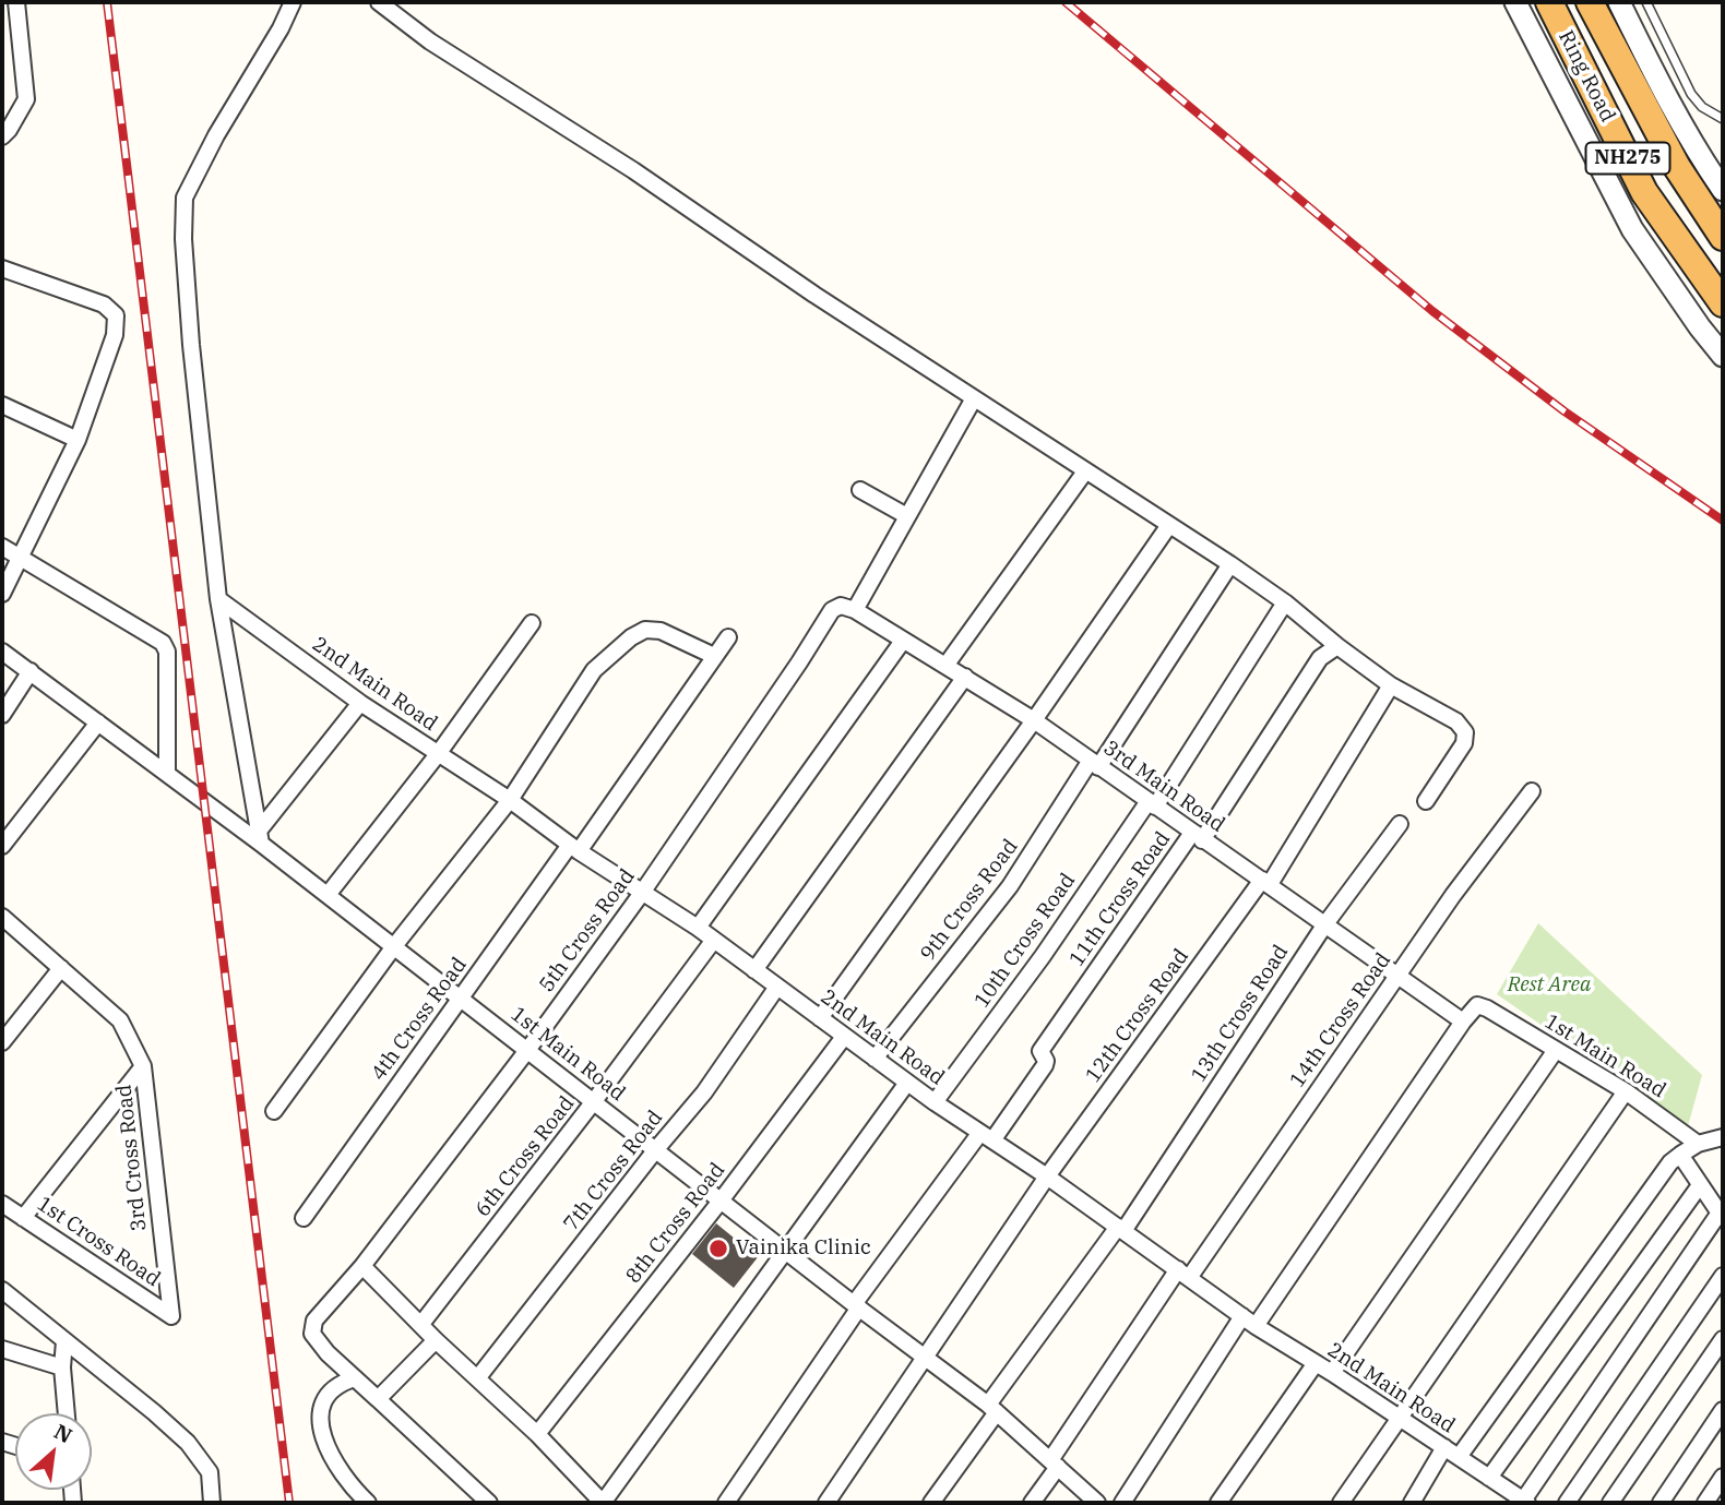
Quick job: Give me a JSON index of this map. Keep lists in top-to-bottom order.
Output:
{
  "streets": {
    "highway": ["Ring Road", "NH275"],
    "street": [
      "2nd Main Road",
      "3rd Main Road",
      "11th Cross Road",
      "9th Cross Road",
      "5th Cross Road",
      "10th Cross Road",
      "13th Cross Road",
      "12th Cross Road",
      "4th Cross Road",
      "14th Cross Road",
      "1st Main Road",
      "6th Cross Road",
      "3rd Cross Road",
      "7th Cross Road",
      "8th Cross Road",
      "1st Cross Road"
    ]
  },
  "crossings": [
    ["2nd Main Road", "11th Cross Road"],
    ["2nd Main Road", "9th Cross Road"],
    ["2nd Main Road", "5th Cross Road"],
    ["2nd Main Road", "10th Cross Road"],
    ["2nd Main Road", "13th Cross Road"],
    ["2nd Main Road", "12th Cross Road"],
    ["2nd Main Road", "4th Cross Road"],
    ["2nd Main Road", "14th Cross Road"],
    ["2nd Main Road", "6th Cross Road"],
    ["2nd Main Road", "7th Cross Road"],
    ["2nd Main Road", "8th Cross Road"],
    ["3rd Main Road", "11th Cross Road"],
    ["3rd Main Road", "9th Cross Road"],
    ["3rd Main Road", "5th Cross Road"],
    ["3rd Main Road", "10th Cross Road"],
    ["3rd Main Road", "13th Cross Road"],
    ["3rd Main Road", "12th Cross Road"],
    ["3rd Main Road", "14th Cross Road"],
    ["3rd Main Road", "1st Main Road"],
    ["5th Cross Road", "1st Main Road"],
    ["13th Cross Road", "1st Main Road"],
    ["12th Cross Road", "1st Main Road"],
    ["4th Cross Road", "1st Main Road"],
    ["14th Cross Road", "1st Main Road"],
    ["1st Main Road", "6th Cross Road"],
    ["1st Main Road", "7th Cross Road"],
    ["1st Main Road", "8th Cross Road"],
    ["3rd Cross Road", "1st Cross Road"]
  ],
  "parks": ["Rest Area"],
  "places": ["Vainika Clinic"],
  "north": "top right"
}
